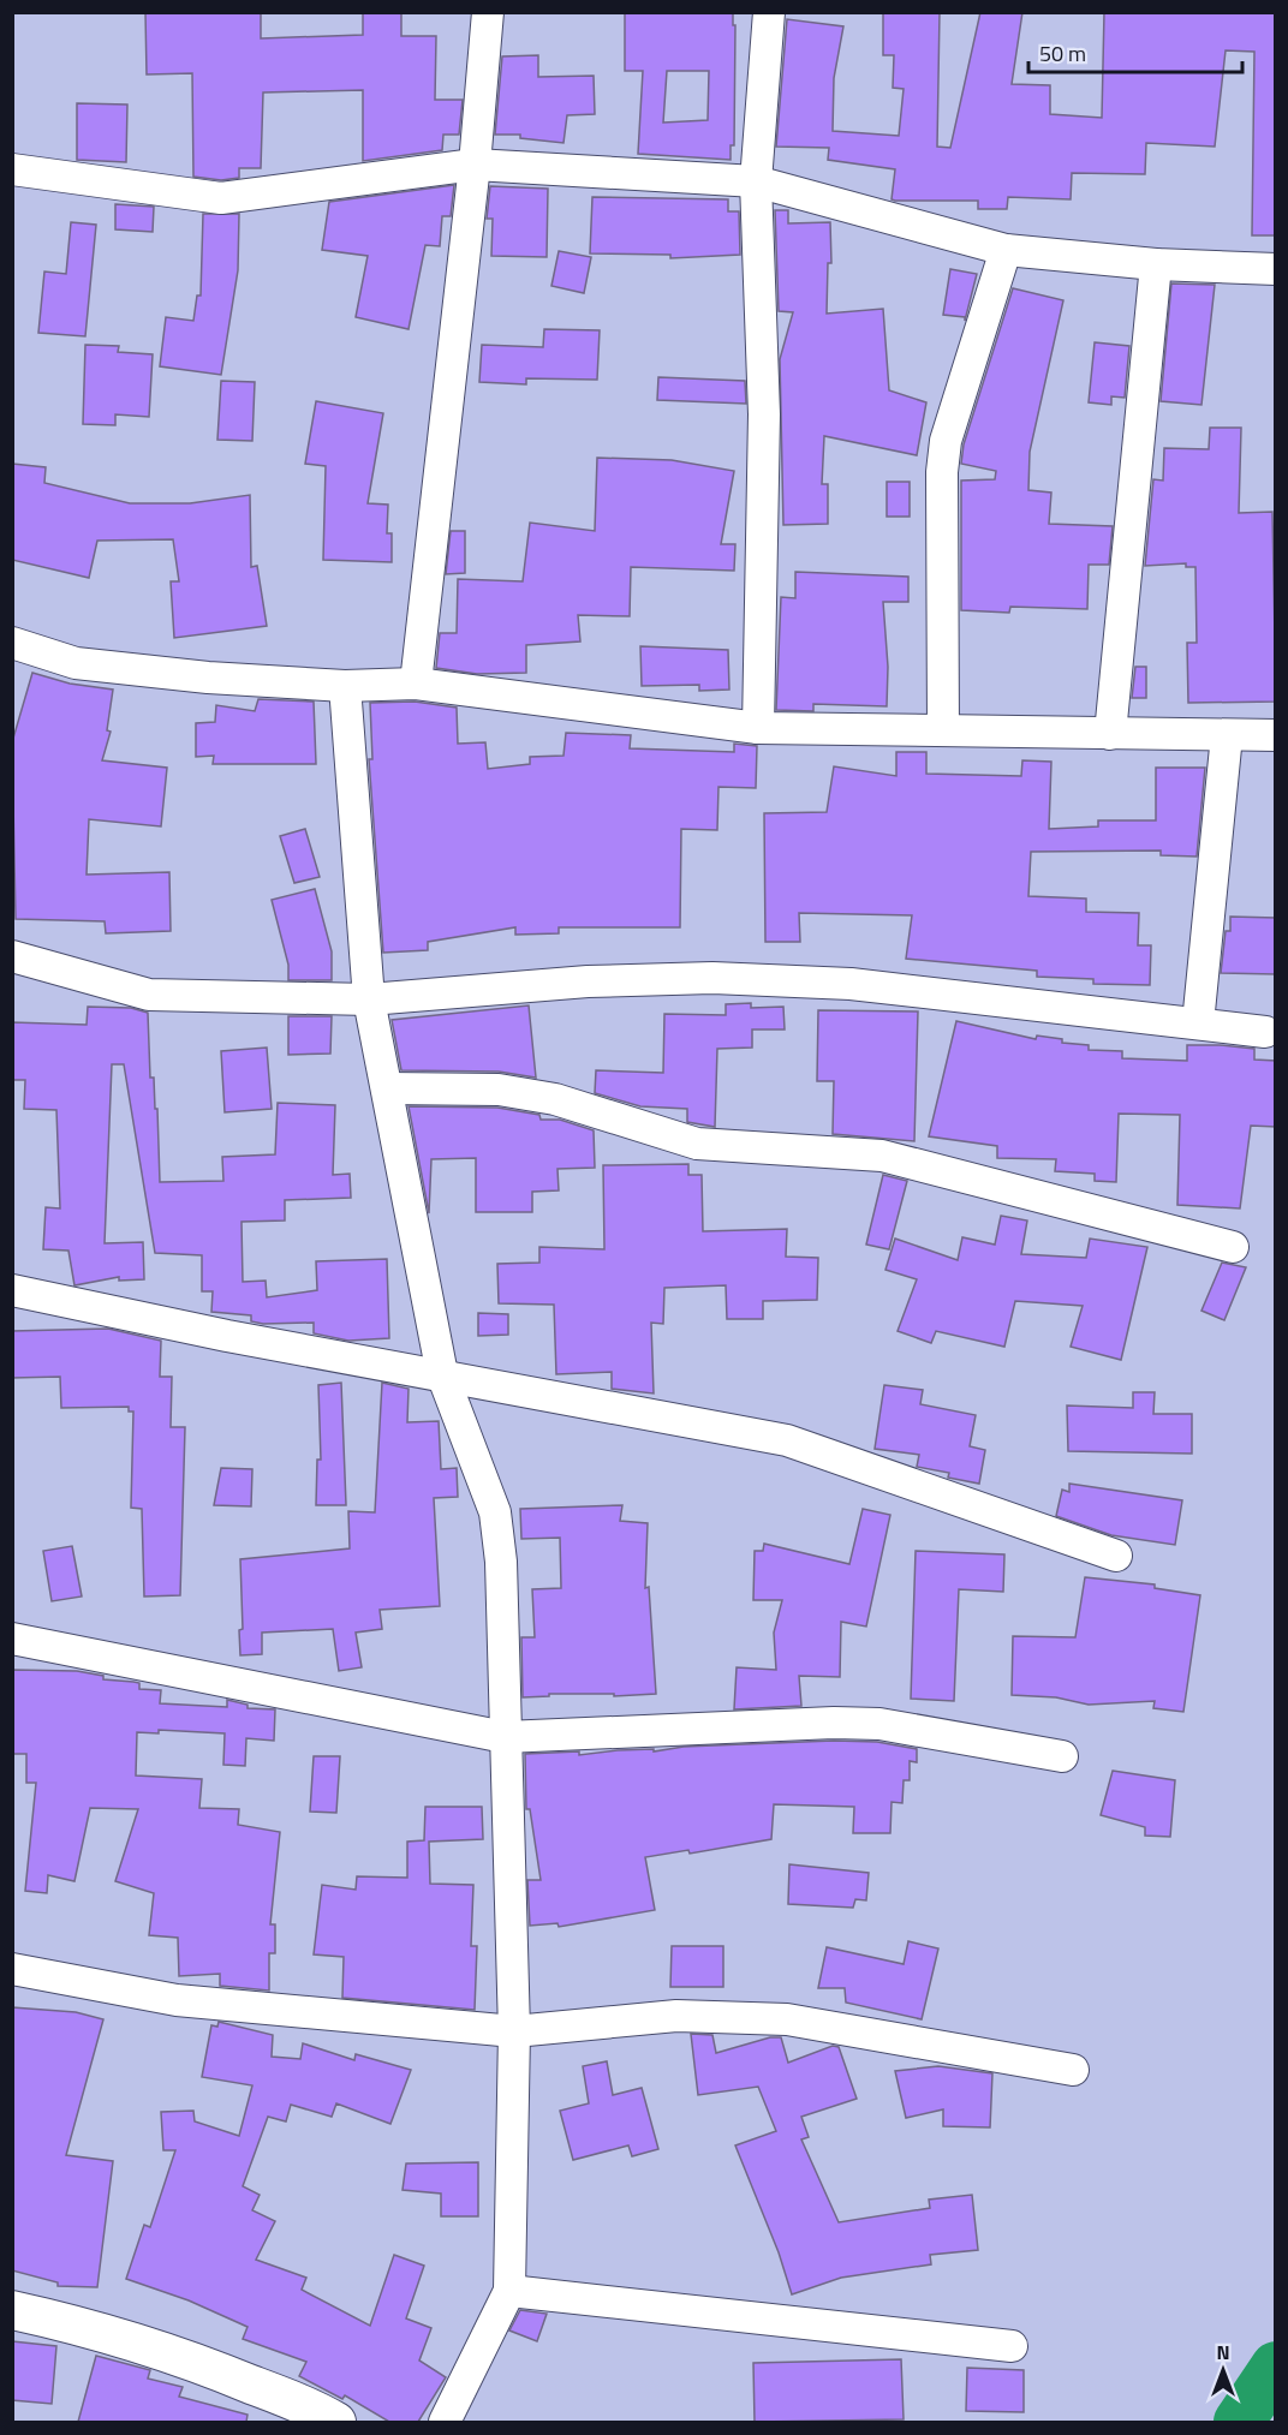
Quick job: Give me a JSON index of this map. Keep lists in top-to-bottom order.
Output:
{
  "scale_bar": "50 m",
  "north": "top"
}
